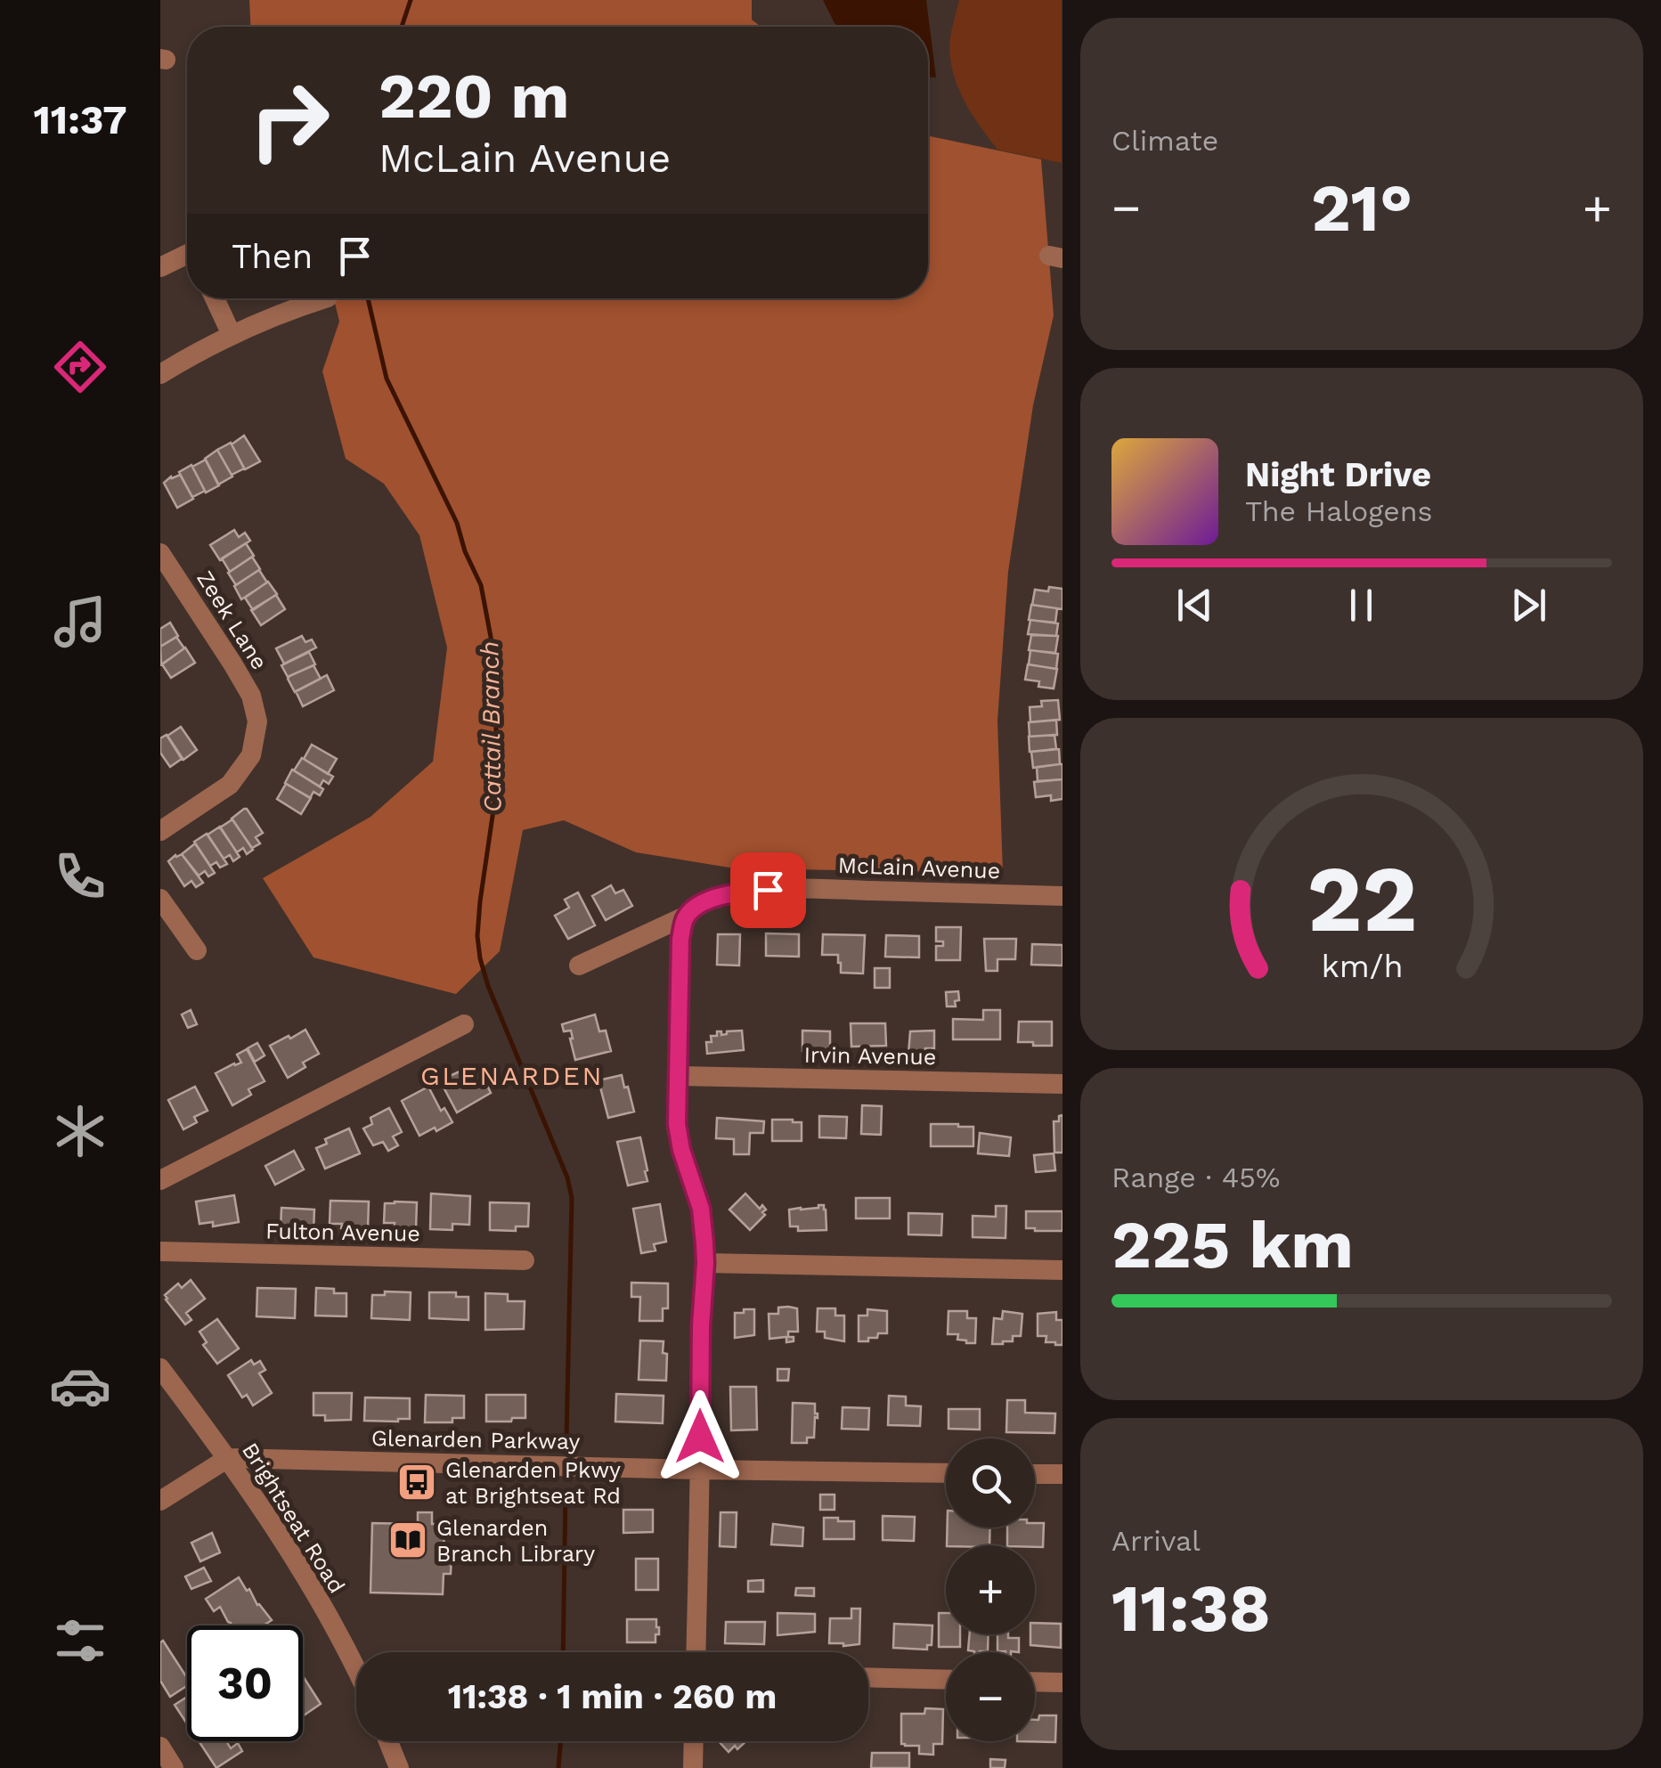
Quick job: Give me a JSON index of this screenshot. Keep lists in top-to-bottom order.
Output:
{
  "streets": {
    "street": [
      "Zeek Lane",
      "McLain Avenue",
      "Irvin Avenue",
      "Fulton Avenue",
      "Glenarden Parkway",
      "Brightseat Road"
    ]
  },
  "crossings": [
    ["Glenarden Parkway", "Brightseat Road"]
  ],
  "districts": ["GLENARDEN"],
  "water": ["Cattail Branch"],
  "places": {
    "bus stop": ["Glenarden Pkwy at Brightseat Rd"],
    "library": ["Glenarden Branch Library"]
  },
  "page": {
    "tabs": "11:37",
    "tile": [
      "Climate",
      ["Range · 45%", "225 km"],
      ["Arrival", "11:38"]
    ],
    "turn": ["220 m", "McLain Avenue"],
    "heat": ["−", "21°", "+"],
    "then": "Then",
    "song": ["Night Drive", "The Halogens"],
    "map_buttons": ["+", "−"],
    "limit": "30",
    "trip": "11:38 · 1 min · 260 m",
    "gauge": ["22", "km/h"]
  }
}
